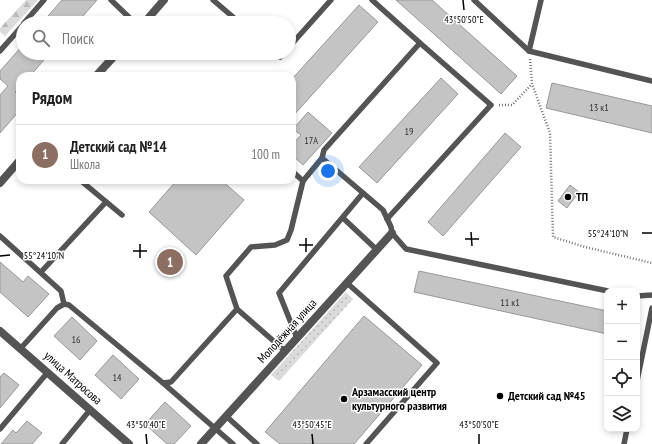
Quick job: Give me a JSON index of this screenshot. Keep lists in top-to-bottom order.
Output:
{
  "streets": {
    "street": ["Молодёжная улица", "улица Матросова"]
  },
  "places": ["ТП", "Детский сад №45", "Арзамасский центр культурного развития"],
  "house_numbers": [
    "13 к1",
    "19",
    "17А",
    "11 к1",
    "16",
    "14"
  ],
  "page": {
    "search": "Поиск",
    "heading": "Рядом",
    "list": [
      {
        "mark": "1",
        "name": "Детский сад №14",
        "note": "Школа",
        "value": "100 m"
      }
    ],
    "pins": "1",
    "map_buttons": ["+", "−"]
  },
  "coordinates": [
    "43°50'50\"E",
    "55°24'10\"N",
    "43°50'40\"E",
    "43°50'45\"E"
  ]
}
